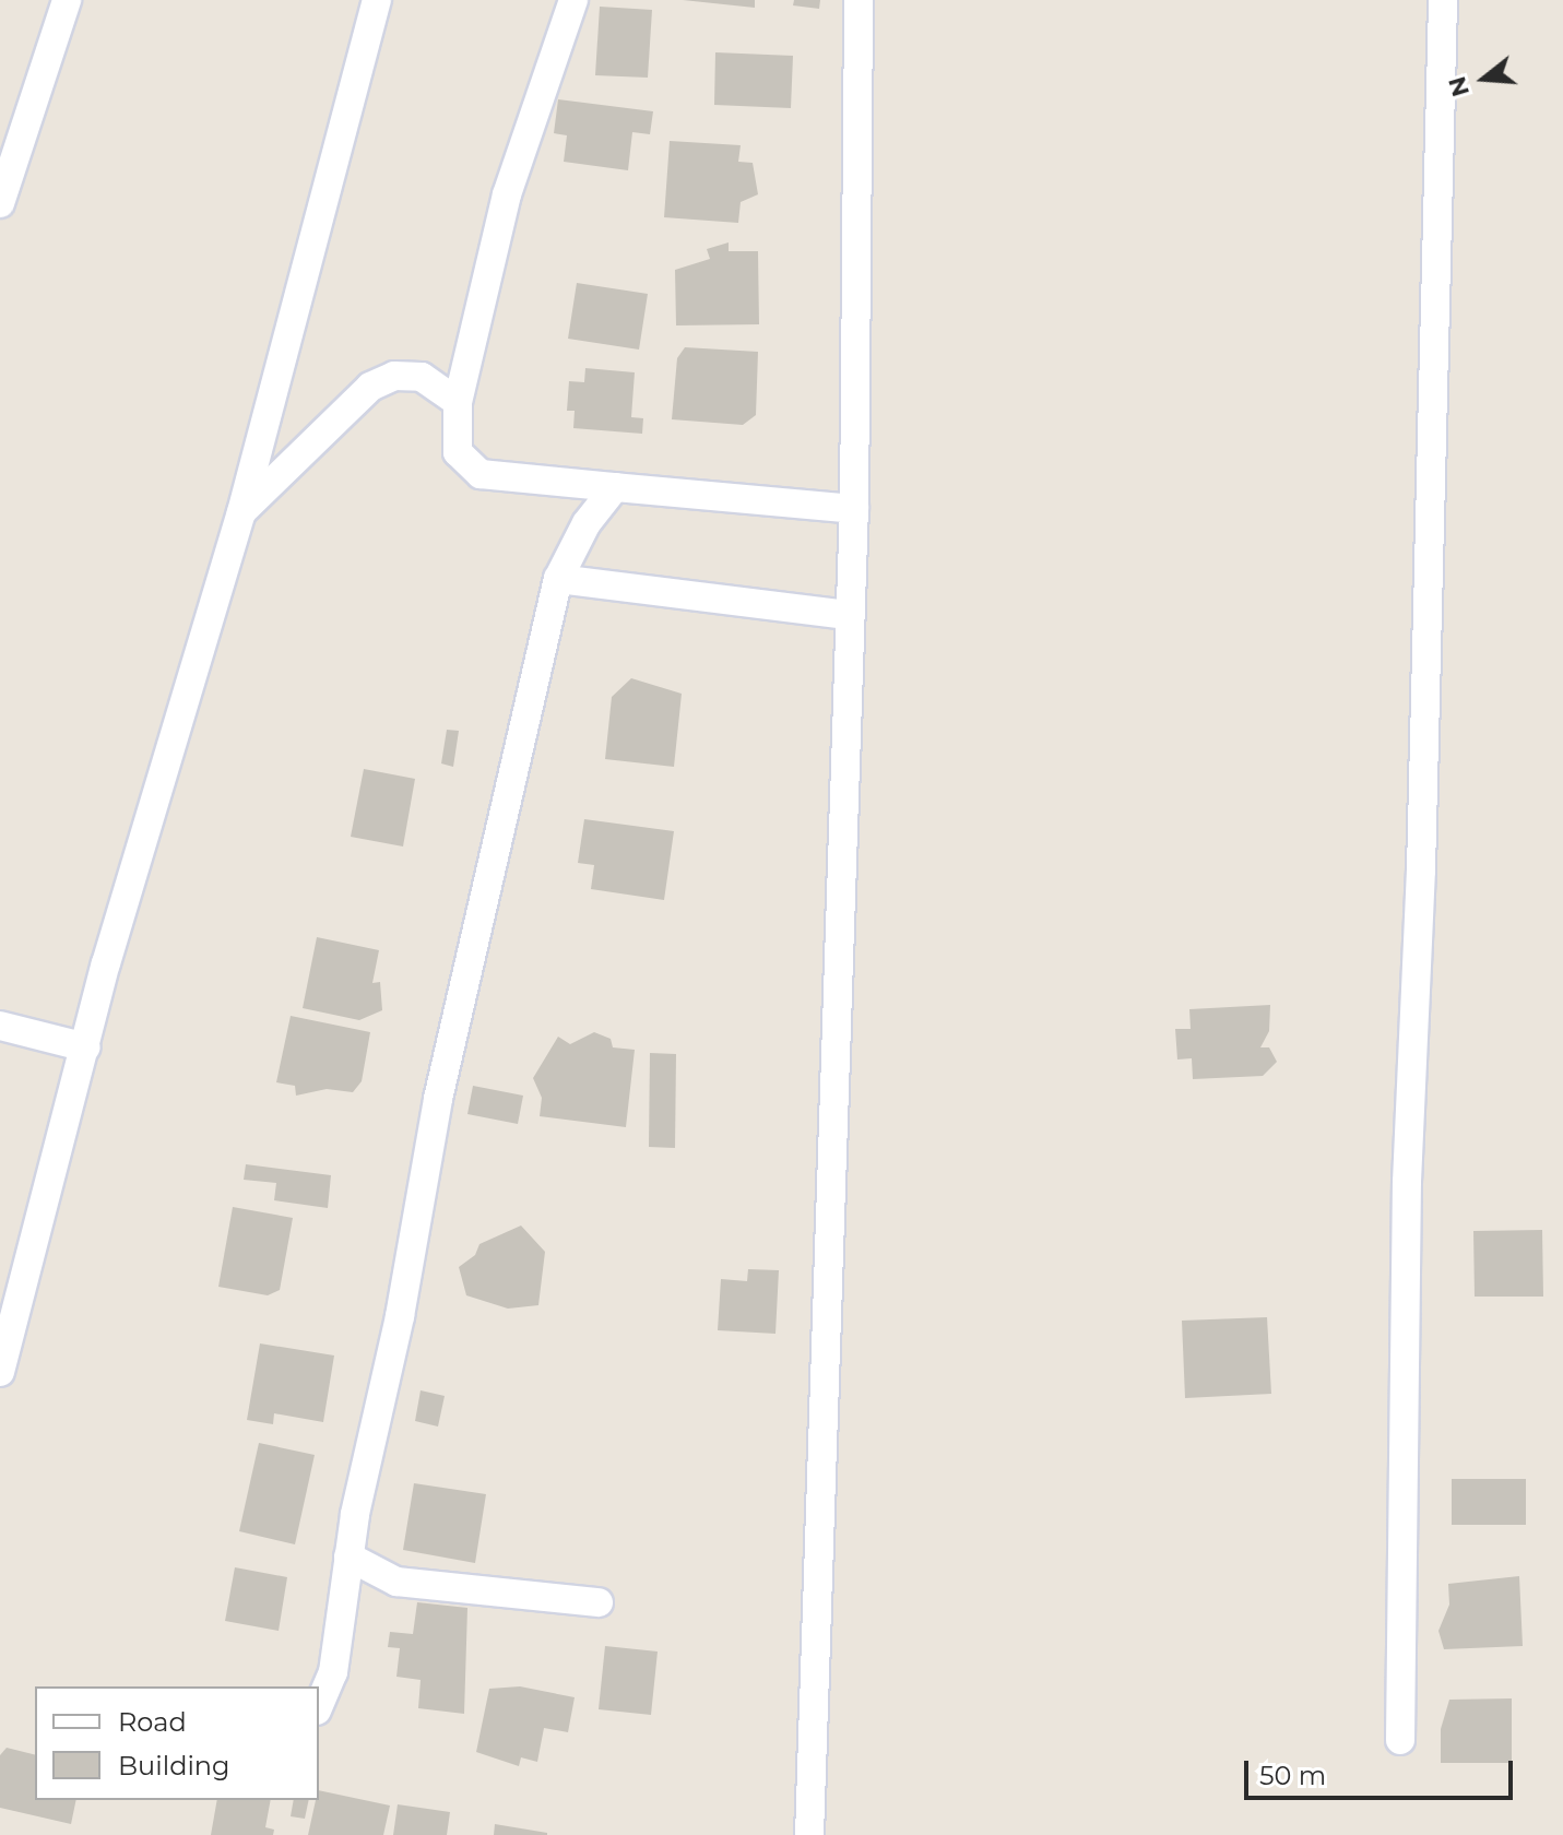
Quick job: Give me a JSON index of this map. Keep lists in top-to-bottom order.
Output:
{
  "legend": ["Road", "Building"],
  "scale_bar": "50 m",
  "north": "left"
}
